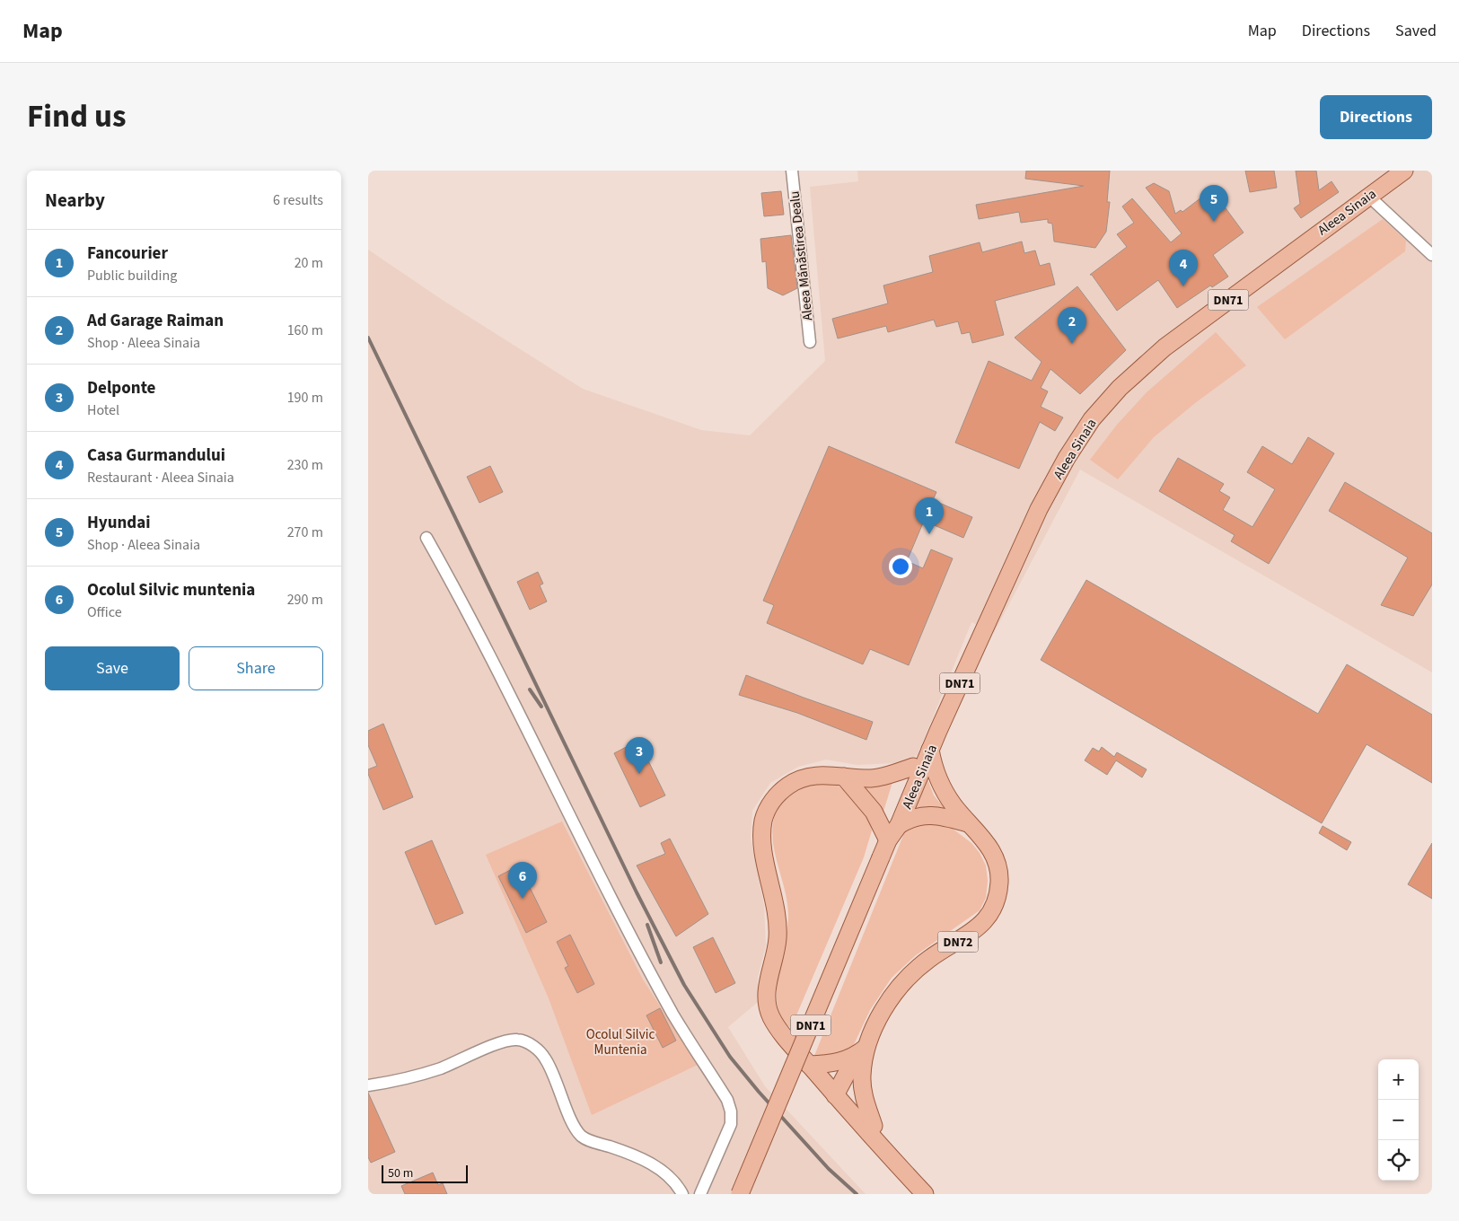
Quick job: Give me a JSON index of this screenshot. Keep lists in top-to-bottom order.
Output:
{
  "streets": {
    "main road": ["Aleea Sinaia", "DN71", "DN72"],
    "street": ["Aleea Mănăstirea Dealu"]
  },
  "crossings": [
    ["Aleea Sinaia", "DN72"]
  ],
  "parks": ["Ocolul Silvic Muntenia"],
  "scale_bar": "50 m",
  "page": {
    "header": "Map",
    "nav": ["Map", "Directions", "Saved"],
    "title": "Find us",
    "buttons": [
      "Directions",
      ["Save", "Share"]
    ],
    "heading": ["Nearby", "6 results"],
    "pins": [
      "5",
      "4",
      "2",
      "1",
      "3",
      "6"
    ],
    "list": [
      {
        "mark": "1",
        "name": "Fancourier",
        "note": "Public building",
        "value": "20 m"
      },
      {
        "mark": "2",
        "name": "Ad Garage Raiman",
        "note": "Shop · Aleea Sinaia",
        "value": "160 m"
      },
      {
        "mark": "3",
        "name": "Delponte",
        "note": "Hotel",
        "value": "190 m"
      },
      {
        "mark": "4",
        "name": "Casa Gurmandului",
        "note": "Restaurant · Aleea Sinaia",
        "value": "230 m"
      },
      {
        "mark": "5",
        "name": "Hyundai",
        "note": "Shop · Aleea Sinaia",
        "value": "270 m"
      },
      {
        "mark": "6",
        "name": "Ocolul Silvic muntenia",
        "note": "Office",
        "value": "290 m"
      }
    ],
    "map_buttons": ["+", "−"],
    "scale": "50 m"
  }
}
